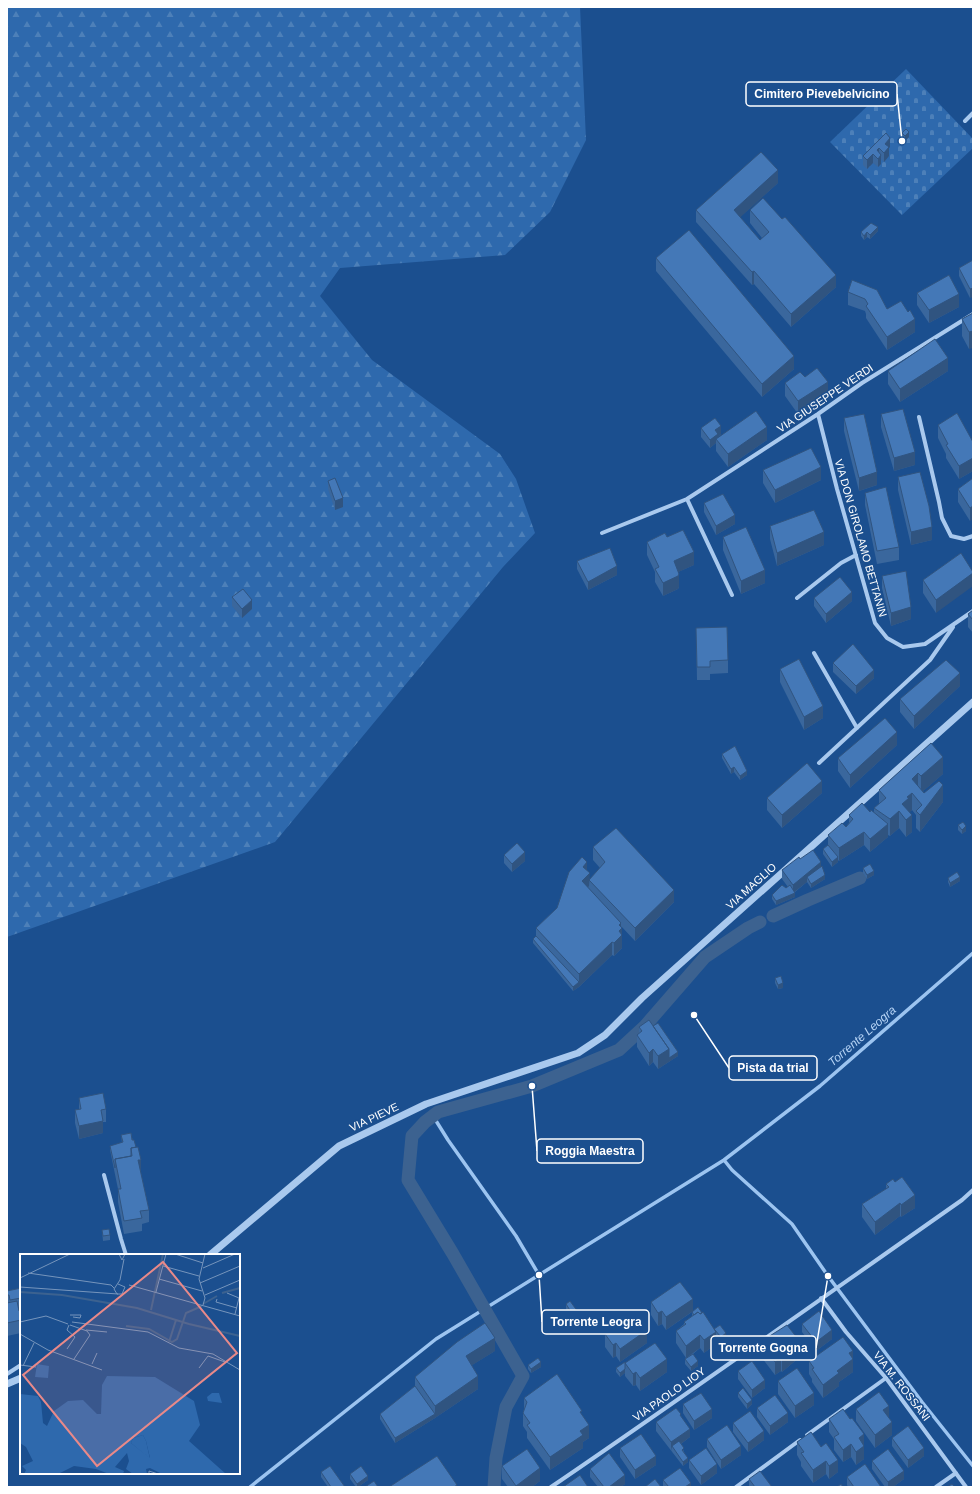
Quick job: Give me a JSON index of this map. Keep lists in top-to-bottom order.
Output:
{
  "streets": {
    "street": [
      "VIA GIUSEPPE VERDI",
      "VIA DON GIROLAMO BETTANIN",
      "VIA MAGLIO",
      "VIA PIEVE",
      "VIA M. ROSSANI",
      "VIA PAOLO LIOY"
    ]
  },
  "crossings": [
    ["VIA GIUSEPPE VERDI", "VIA DON GIROLAMO BETTANIN"],
    ["VIA MAGLIO", "VIA PIEVE"],
    ["VIA M. ROSSANI", "VIA PAOLO LIOY"]
  ],
  "water": ["Torrente Leogra"],
  "places": [
    "Cimitero Pievebelvicino",
    "Pista da trial",
    "Roggia Maestra",
    "Torrente Leogra",
    "Torrente Gogna"
  ]
}
